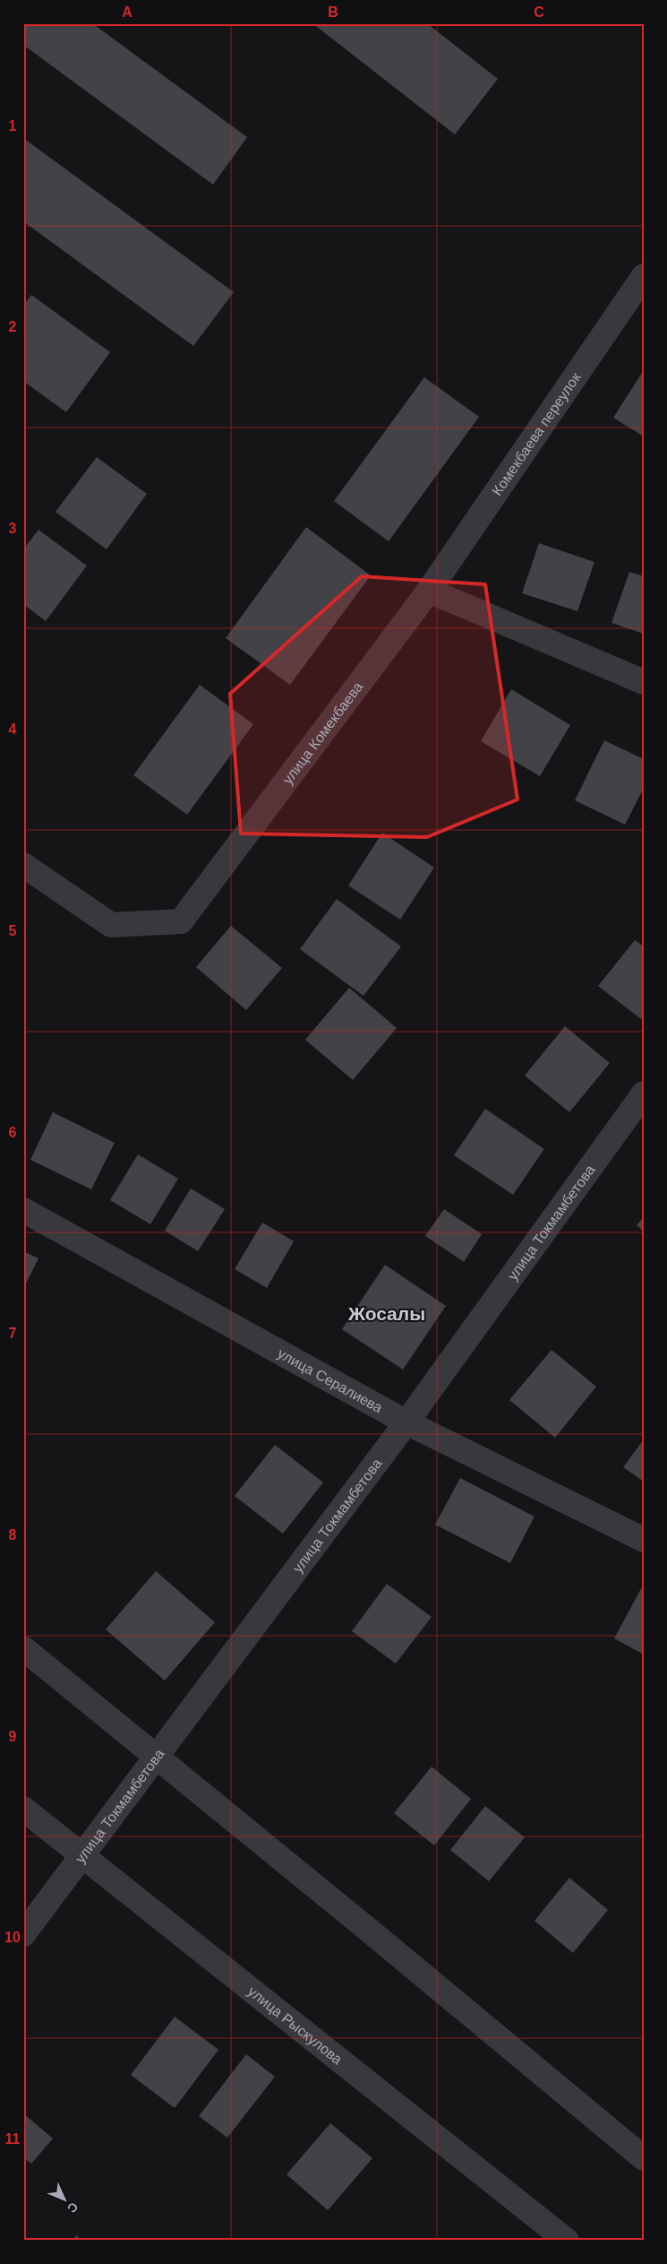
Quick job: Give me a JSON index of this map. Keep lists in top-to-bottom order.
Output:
{
  "streets": {
    "street": [
      "Комекбаева переулок",
      "улица Комекбаева",
      "улица Токмамбетова",
      "улица Сералиева",
      "улица Рыскулова"
    ]
  },
  "crossings": [
    ["Комекбаева переулок", "улица Комекбаева"],
    ["улица Токмамбетова", "улица Сералиева"],
    ["улица Токмамбетова", "улица Рыскулова"]
  ],
  "districts": ["Жосалы"],
  "north": "bottom right",
  "grid": {
    "columns": ["A", "B", "C"],
    "rows": [
      "1",
      "2",
      "3",
      "4",
      "5",
      "6",
      "7",
      "8",
      "9",
      "10",
      "11"
    ]
  }
}
